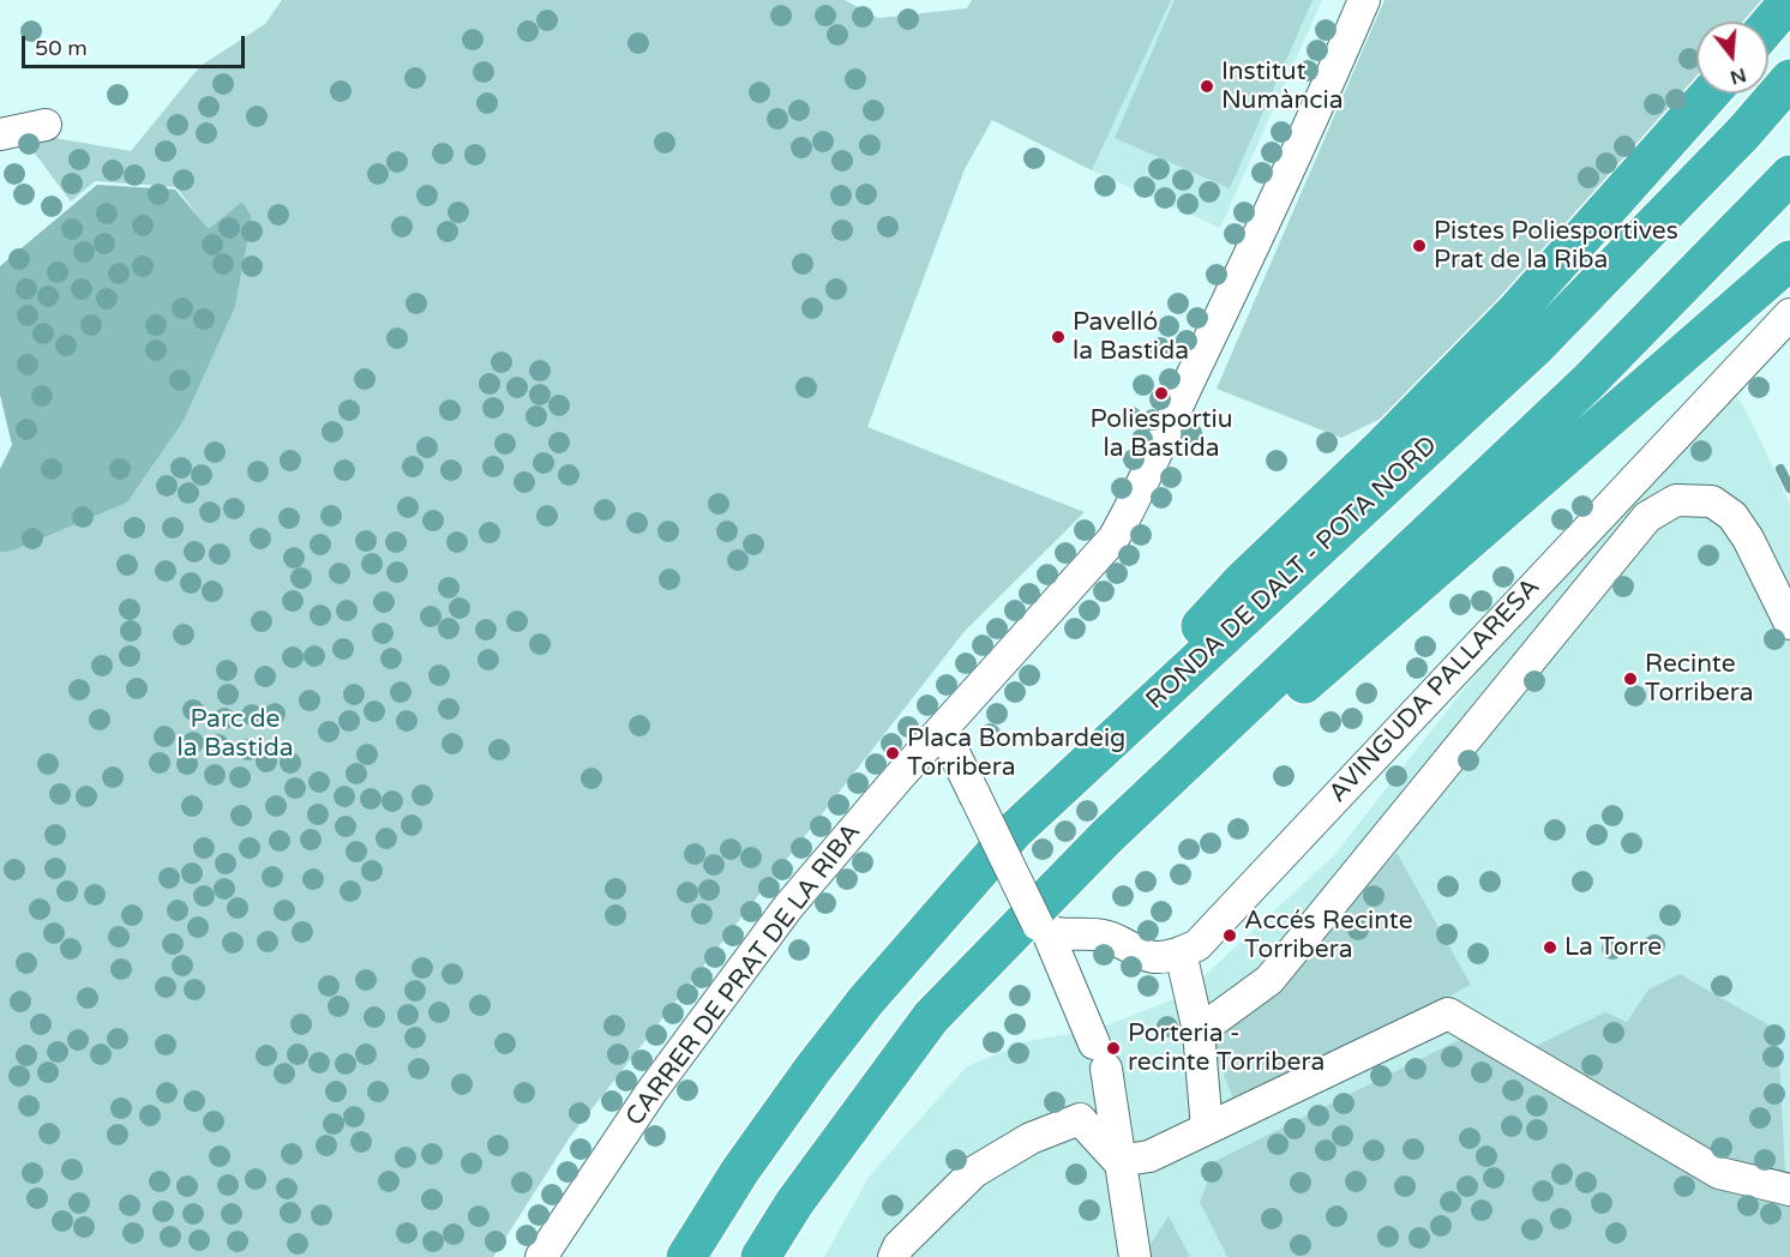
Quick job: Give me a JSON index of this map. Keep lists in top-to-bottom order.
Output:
{
  "streets": {
    "highway": ["RONDA DE DALT - POTA NORD"],
    "street": ["AVINGUDA PALLARESA", "CARRER DE PRAT DE LA RIBA"]
  },
  "parks": ["Parc de la Bastida"],
  "places": [
    "Institut Numància",
    "Pistes Poliesportives Prat de la Riba",
    "Pavelló la Bastida",
    "Poliesportiu la Bastida",
    "Recinte Torribera",
    "Placa Bombardeig Torribera",
    "Accés Recinte Torribera",
    "La Torre",
    "Porteria - recinte Torribera"
  ],
  "scale_bar": "50 m",
  "north": "bottom"
}
